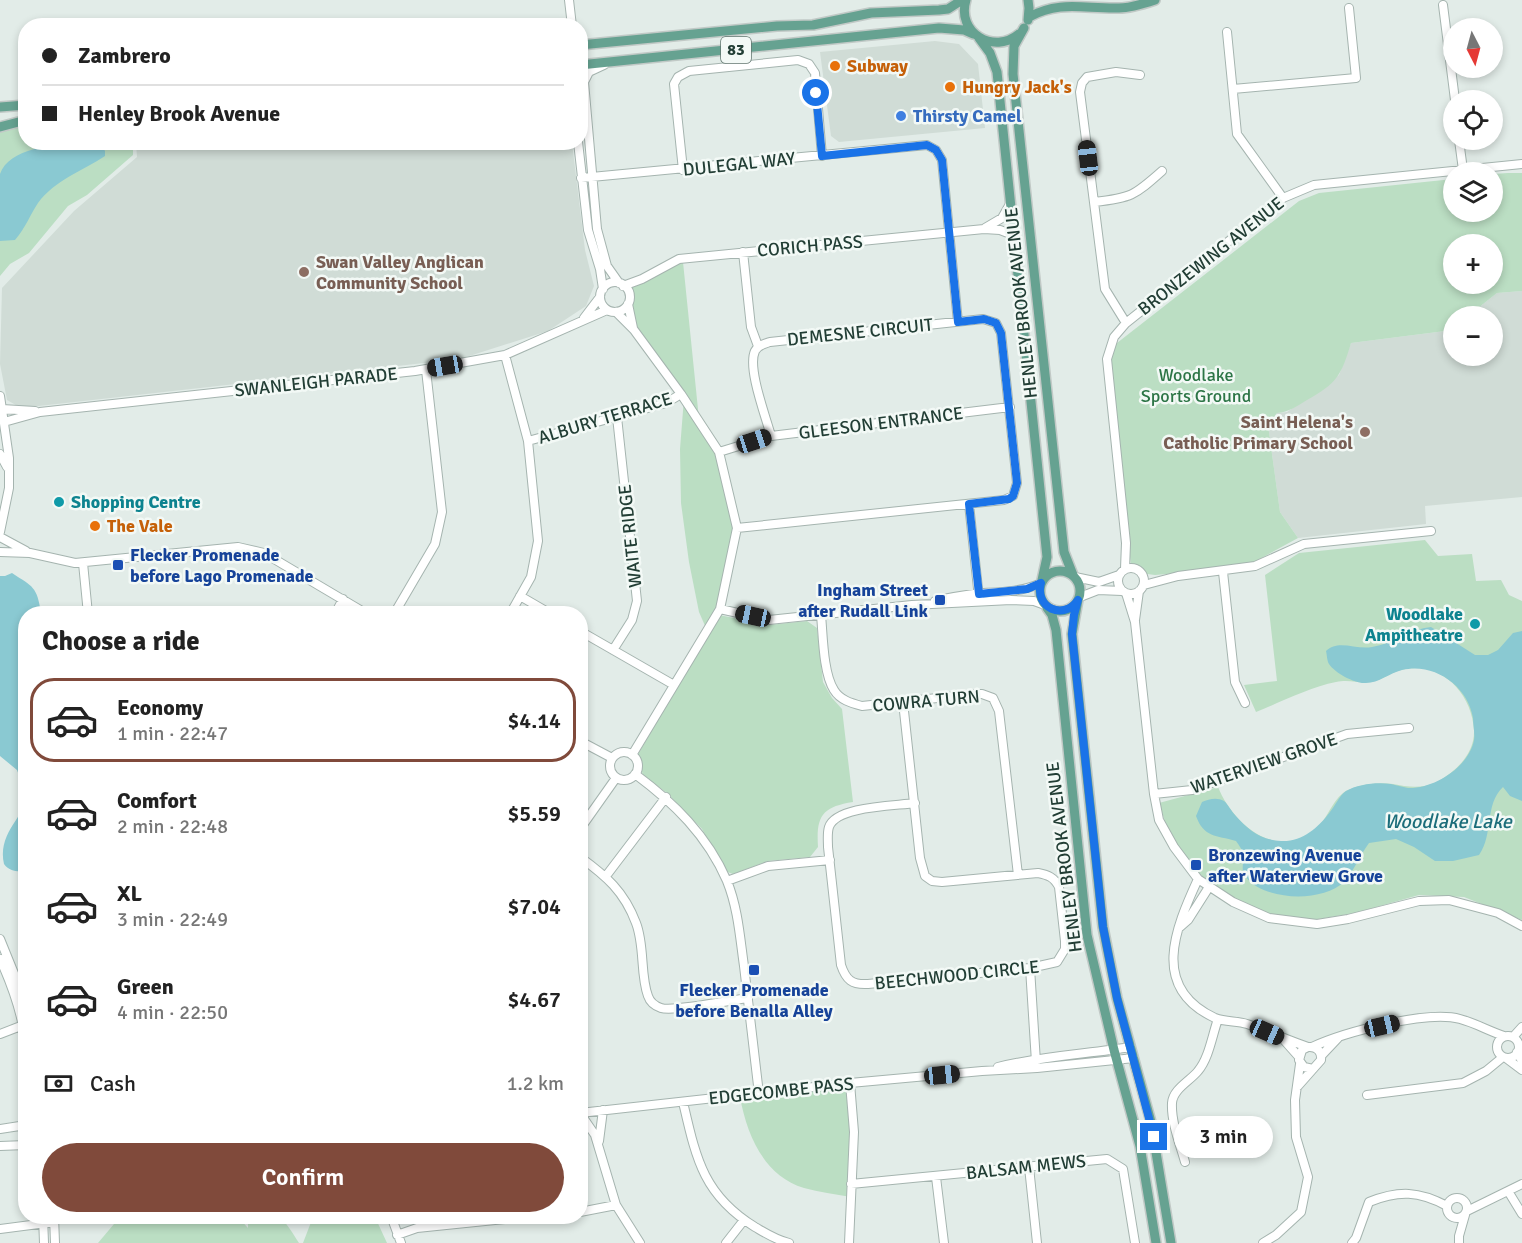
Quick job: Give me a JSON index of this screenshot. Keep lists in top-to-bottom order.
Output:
{
  "streets": {
    "main road": ["83", "HENLEY BROOK AVENUE"],
    "street": [
      "DULEGAL WAY",
      "CORICH PASS",
      "BRONZEWING AVENUE",
      "DEMESNE CIRCUIT",
      "SWANLEIGH PARADE",
      "ALBURY TERRACE",
      "GLEESON ENTRANCE",
      "WAITE RIDGE",
      "COWRA TURN",
      "WATERVIEW GROVE",
      "BEECHWOOD CIRCLE",
      "EDGECOMBE PASS",
      "BALSAM MEWS"
    ]
  },
  "crossings": [
    ["83", "HENLEY BROOK AVENUE"],
    ["DULEGAL WAY", "CORICH PASS"],
    ["DULEGAL WAY", "DEMESNE CIRCUIT"],
    ["CORICH PASS", "HENLEY BROOK AVENUE"],
    ["CORICH PASS", "SWANLEIGH PARADE"],
    ["HENLEY BROOK AVENUE", "EDGECOMBE PASS"],
    ["DEMESNE CIRCUIT", "GLEESON ENTRANCE"],
    ["ALBURY TERRACE", "WAITE RIDGE"],
    ["COWRA TURN", "BEECHWOOD CIRCLE"]
  ],
  "water": ["Woodlake Lake"],
  "parks": ["Woodlake Sports Ground"],
  "places": {
    "other": [
      "Subway",
      "Hungry Jack's",
      "Thirsty Camel",
      "Swan Valley Anglican Community School",
      "Saint Helena's Catholic Primary School",
      "Shopping Centre",
      "The Vale",
      "Woodlake Ampitheatre"
    ],
    "transit": [
      "Flecker Promenade before Lago Promenade",
      "Ingham Street after Rudall Link",
      "Bronzewing Avenue after Waterview Grove",
      "Flecker Promenade before Benalla Alley"
    ]
  },
  "north": "bottom",
  "page": {
    "map_buttons": ["+", "−"],
    "banner": ["Zambrero", "Henley Brook Avenue"],
    "heading": "Choose a ride",
    "list": [
      {
        "name": "Economy",
        "note": "1 min · 22:47",
        "value": "$4.14"
      },
      {
        "name": "Comfort",
        "note": "2 min · 22:48",
        "value": "$5.59"
      },
      {
        "name": "XL",
        "note": "3 min · 22:49",
        "value": "$7.04"
      },
      {
        "name": "Green",
        "note": "4 min · 22:50",
        "value": "$4.67"
      }
    ],
    "pay": ["Cash", "1.2 km"],
    "bubble": "3 min",
    "buttons": "Confirm"
  }
}
